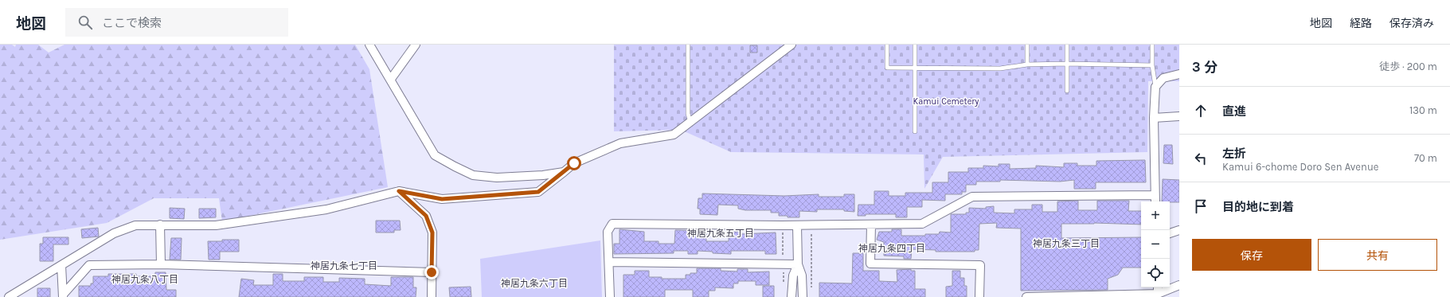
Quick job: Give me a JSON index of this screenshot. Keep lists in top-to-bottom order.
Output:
{
  "districts": [
    "神居九条五丁目",
    "神居九条三丁目",
    "神居九条四丁目",
    "神居九条七丁目",
    "神居九条八丁目",
    "神居九条六丁目"
  ],
  "parks": ["Kamui Cemetery"],
  "page": {
    "header": "地図",
    "search": "ここで検索",
    "nav": ["地図", "経路", "保存済み"],
    "heading": ["3 分", "徒歩 · 200 m"],
    "list": [
      ["直進", "130 m"],
      ["左折", "Kamui 6-chome Doro Sen Avenue", "70 m"],
      "目的地に到着"
    ],
    "map_buttons": ["+", "−"],
    "buttons": ["保存", "共有"]
  }
}
